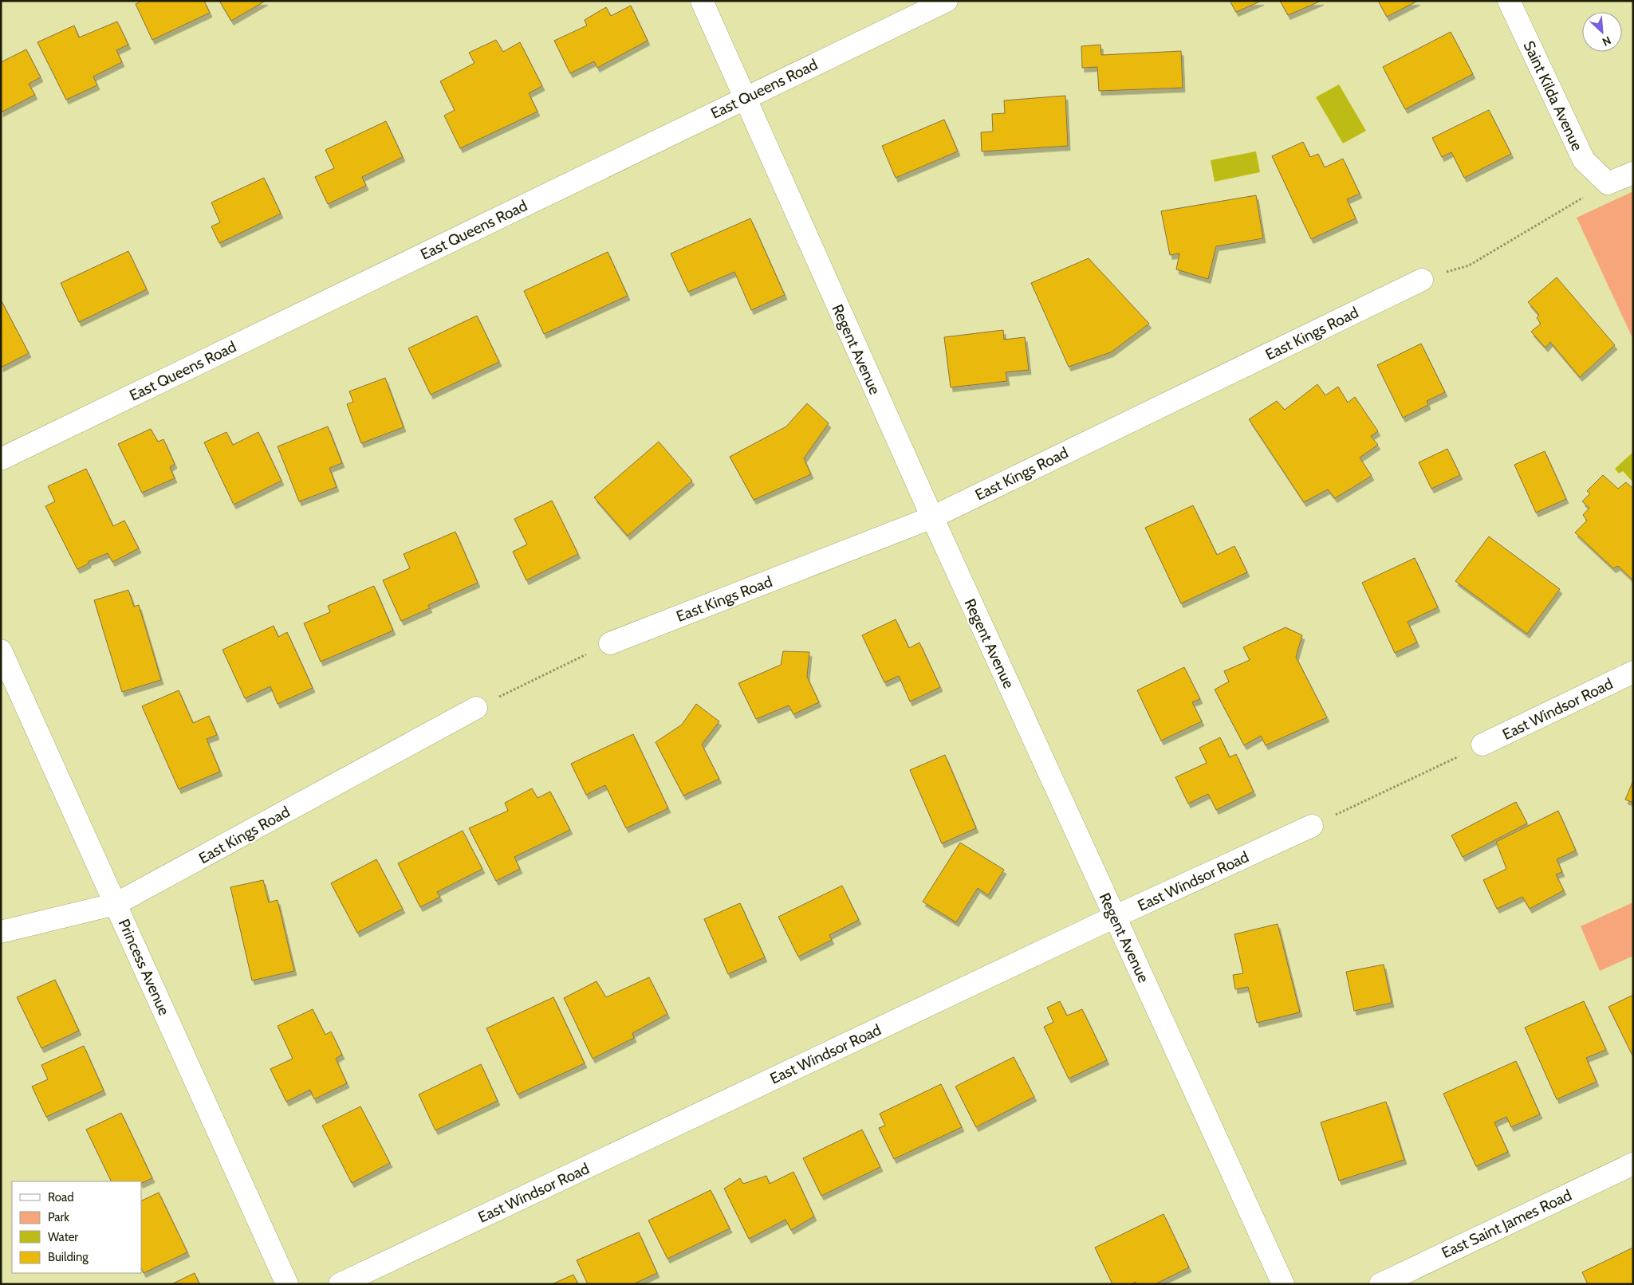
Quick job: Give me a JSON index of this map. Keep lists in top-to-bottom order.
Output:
{
  "streets": {
    "street": [
      "East Queens Road",
      "Saint Kilda Avenue",
      "East Kings Road",
      "Regent Avenue",
      "East Windsor Road",
      "Princess Avenue",
      "East Saint James Road"
    ]
  },
  "crossings": [
    ["East Queens Road", "Regent Avenue"],
    ["East Kings Road", "Regent Avenue"],
    ["East Kings Road", "Princess Avenue"],
    ["Regent Avenue", "East Windsor Road"]
  ],
  "legend": [
    "Road",
    "Park",
    "Water",
    "Building"
  ],
  "north": "bottom right"
}
